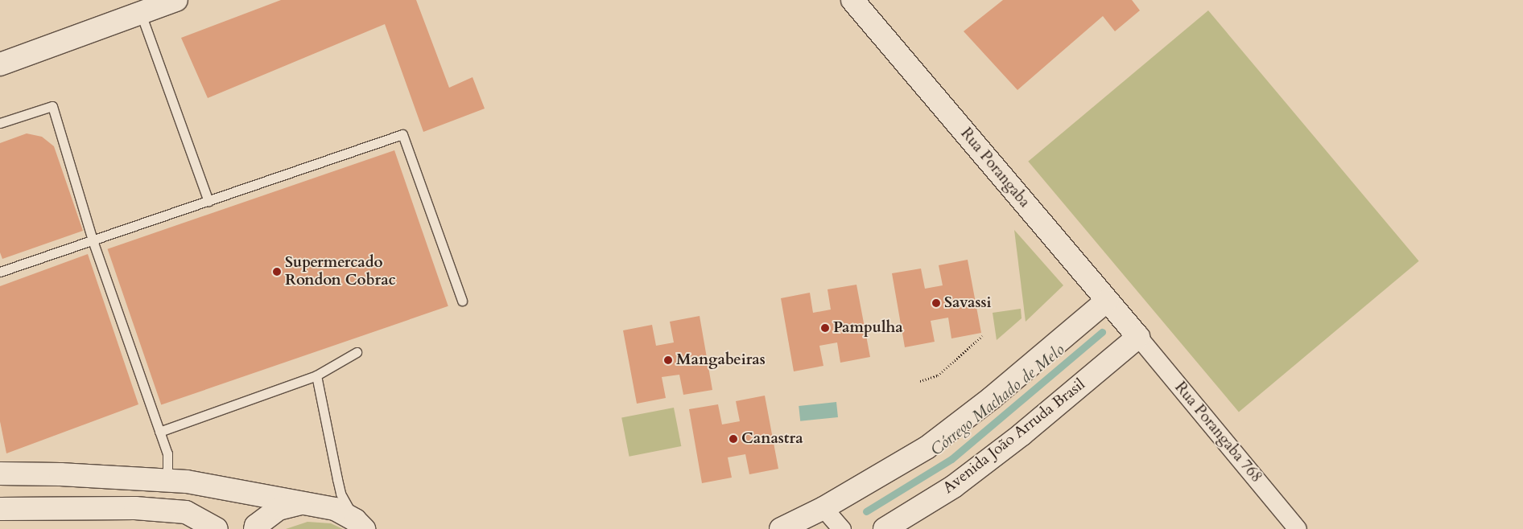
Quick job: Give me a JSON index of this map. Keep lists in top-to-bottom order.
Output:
{
  "streets": {
    "street": ["Rua Porangaba", "Rua Porangaba 768", "Avenida João Arruda Brasil"]
  },
  "crossings": [
    ["Rua Porangaba", "Rua Porangaba 768"],
    ["Rua Porangaba", "Avenida João Arruda Brasil"],
    ["Rua Porangaba 768", "Avenida João Arruda Brasil"]
  ],
  "water": ["Córrego Machado de Melo"],
  "places": [
    "Supermercado Rondon Cobrac",
    "Savassi",
    "Pampulha",
    "Mangabeiras",
    "Canastra"
  ]
}
